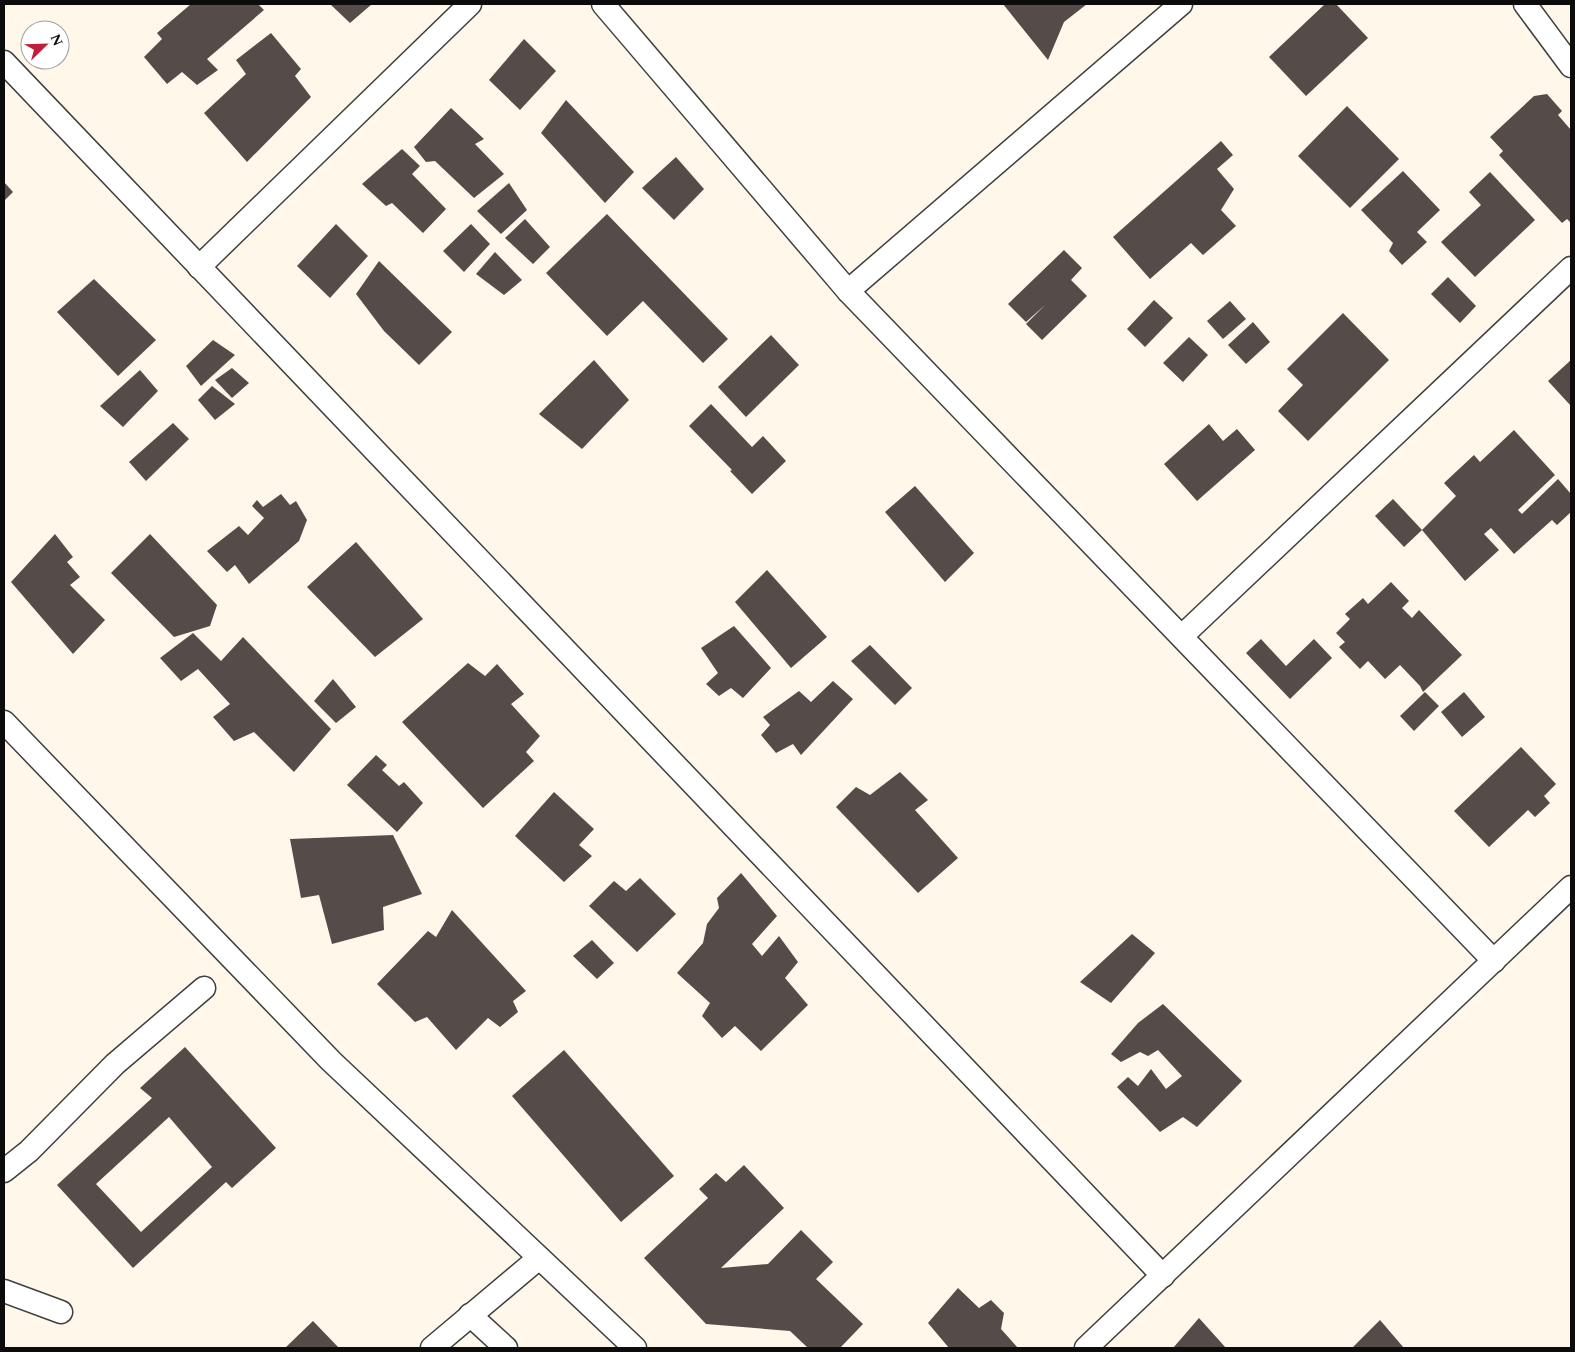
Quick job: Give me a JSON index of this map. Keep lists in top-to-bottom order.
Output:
{
  "north": "top right"
}
